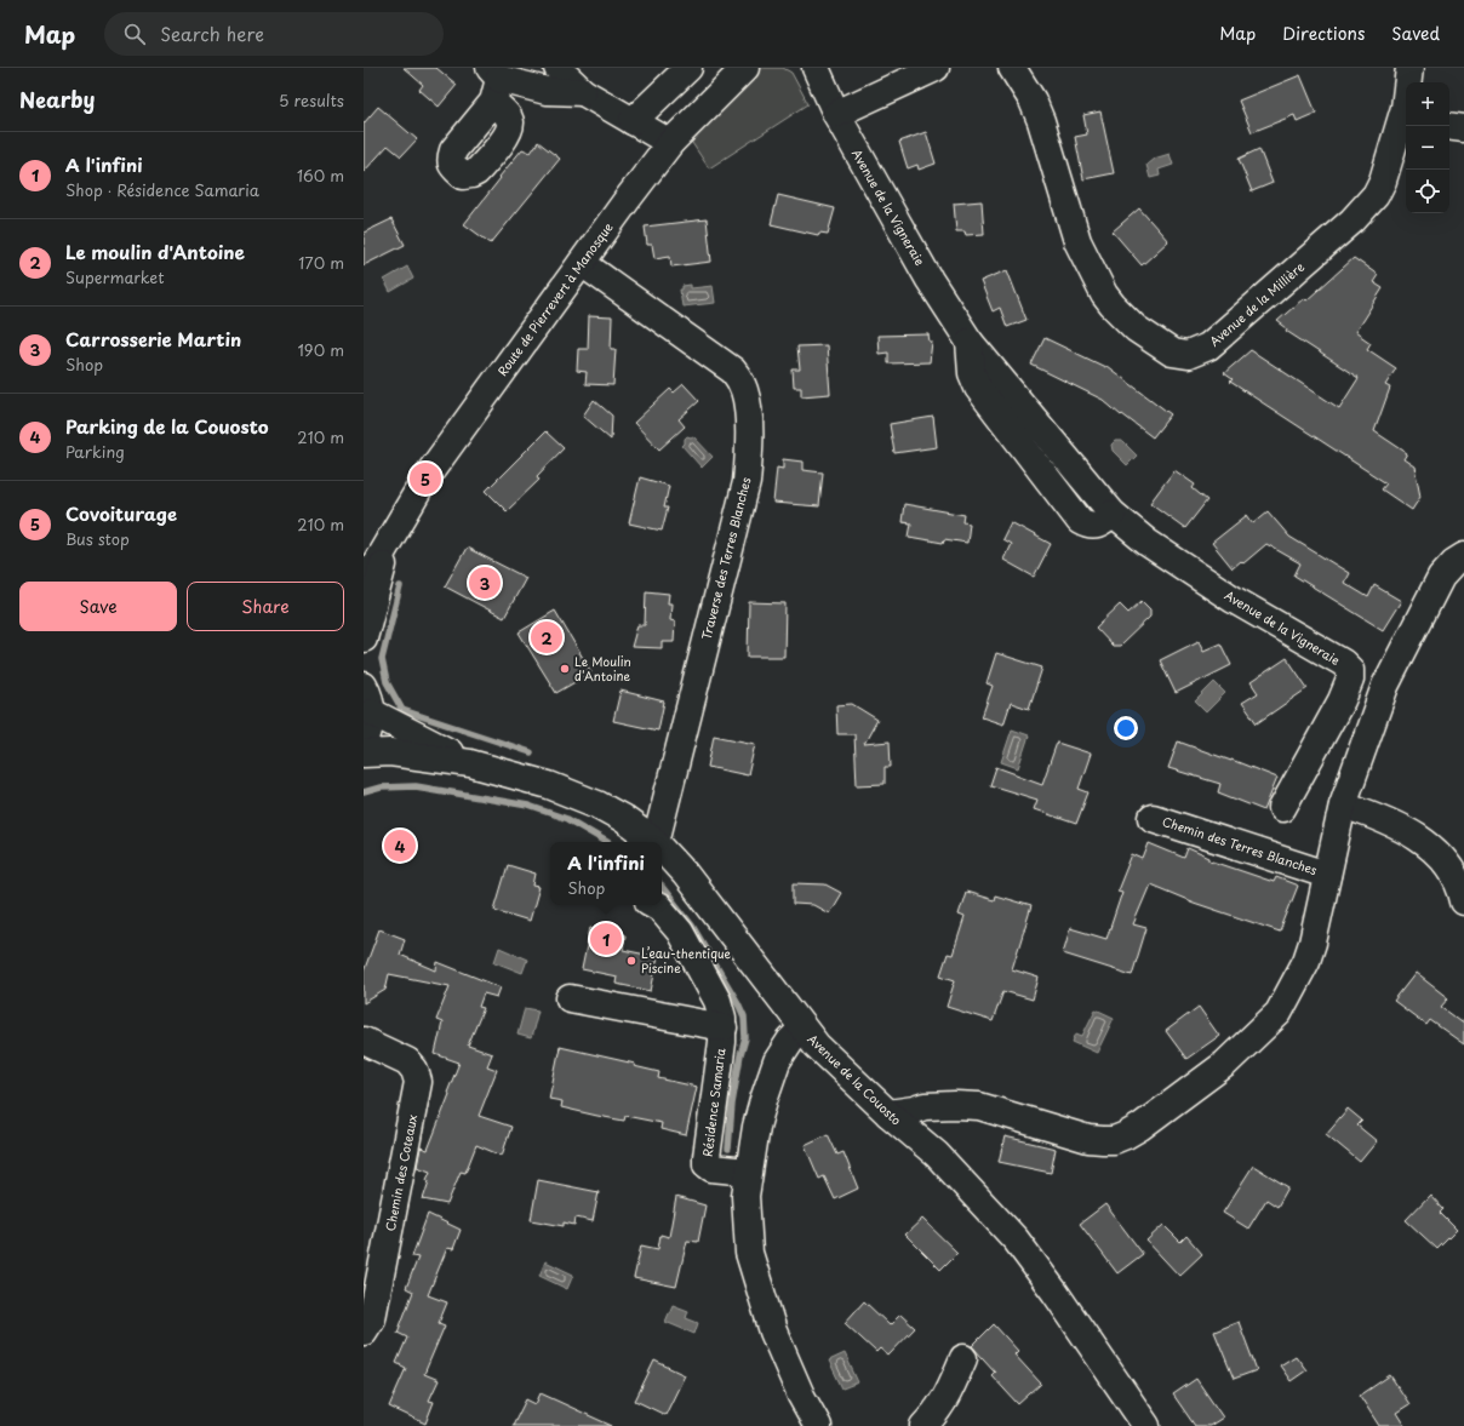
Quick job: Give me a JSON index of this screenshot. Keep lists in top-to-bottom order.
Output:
{
  "streets": {
    "street": [
      "Avenue de la Vigneraie",
      "Route de Pierrevert à Manosque",
      "Avenue de la Millière",
      "Traverse des Terres Blanches",
      "Chemin des Terres Blanches",
      "Avenue de la Couosto",
      "Résidence Samaria",
      "Chemin des Coteaux"
    ]
  },
  "crossings": [
    ["Route de Pierrevert à Manosque", "Traverse des Terres Blanches"],
    ["Traverse des Terres Blanches", "Avenue de la Couosto"],
    ["Chemin des Terres Blanches", "Avenue de la Couosto"]
  ],
  "places": ["Le Moulin d'Antoine", "L’eau-thentique Piscine"],
  "page": {
    "header": "Map",
    "search": "Search here",
    "nav": ["Map", "Directions", "Saved"],
    "heading": ["Nearby", "5 results"],
    "map_buttons": ["+", "−"],
    "list": [
      {
        "mark": "1",
        "name": "A l'infini",
        "note": "Shop · Résidence Samaria",
        "value": "160 m"
      },
      {
        "mark": "2",
        "name": "Le moulin d'Antoine",
        "note": "Supermarket",
        "value": "170 m"
      },
      {
        "mark": "3",
        "name": "Carrosserie Martin",
        "note": "Shop",
        "value": "190 m"
      },
      {
        "mark": "4",
        "name": "Parking de la Couosto",
        "note": "Parking",
        "value": "210 m"
      },
      {
        "mark": "5",
        "name": "Covoiturage",
        "note": "Bus stop",
        "value": "210 m"
      }
    ],
    "pins": [
      "5",
      "3",
      "2",
      "4",
      "1"
    ],
    "buttons": ["Save", "Share"],
    "popup": ["A l'infini", "Shop"]
  }
}
